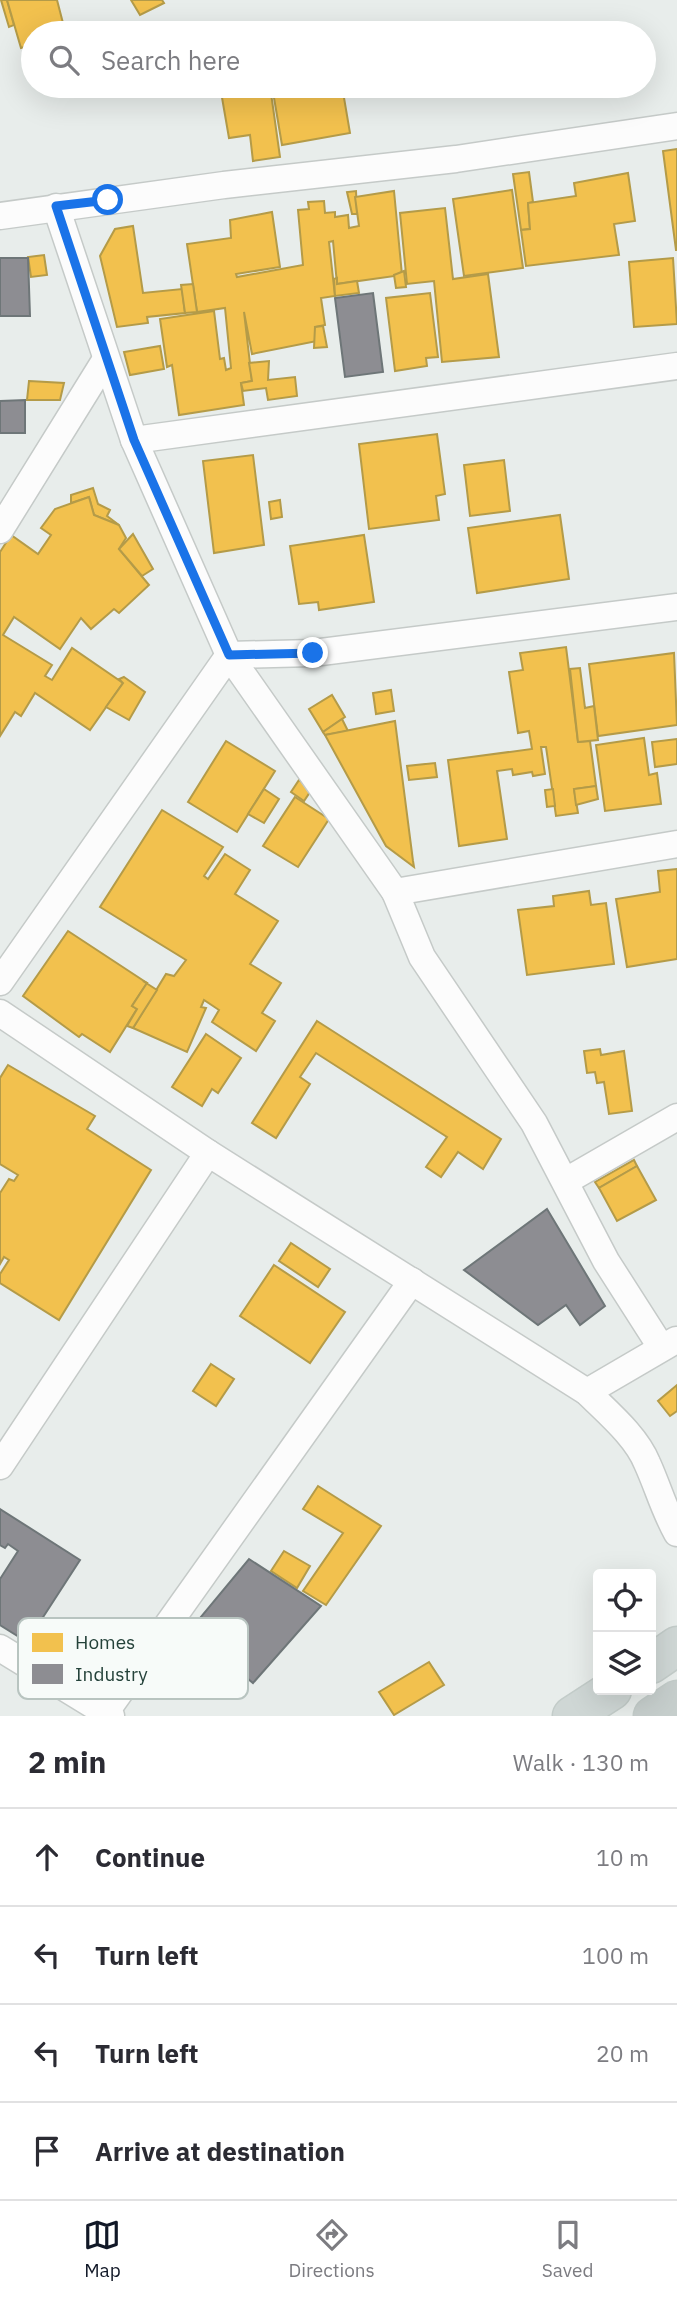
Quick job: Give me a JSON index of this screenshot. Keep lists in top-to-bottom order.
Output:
{
  "legend": ["Homes", "Industry"],
  "page": {
    "search": "Search here",
    "heading": ["2 min", "Walk · 130 m"],
    "list": [
      ["Continue", "10 m"],
      ["Turn left", "100 m"],
      ["Turn left", "20 m"],
      "Arrive at destination"
    ],
    "nav": ["Map", "Directions", "Saved"]
  }
}
